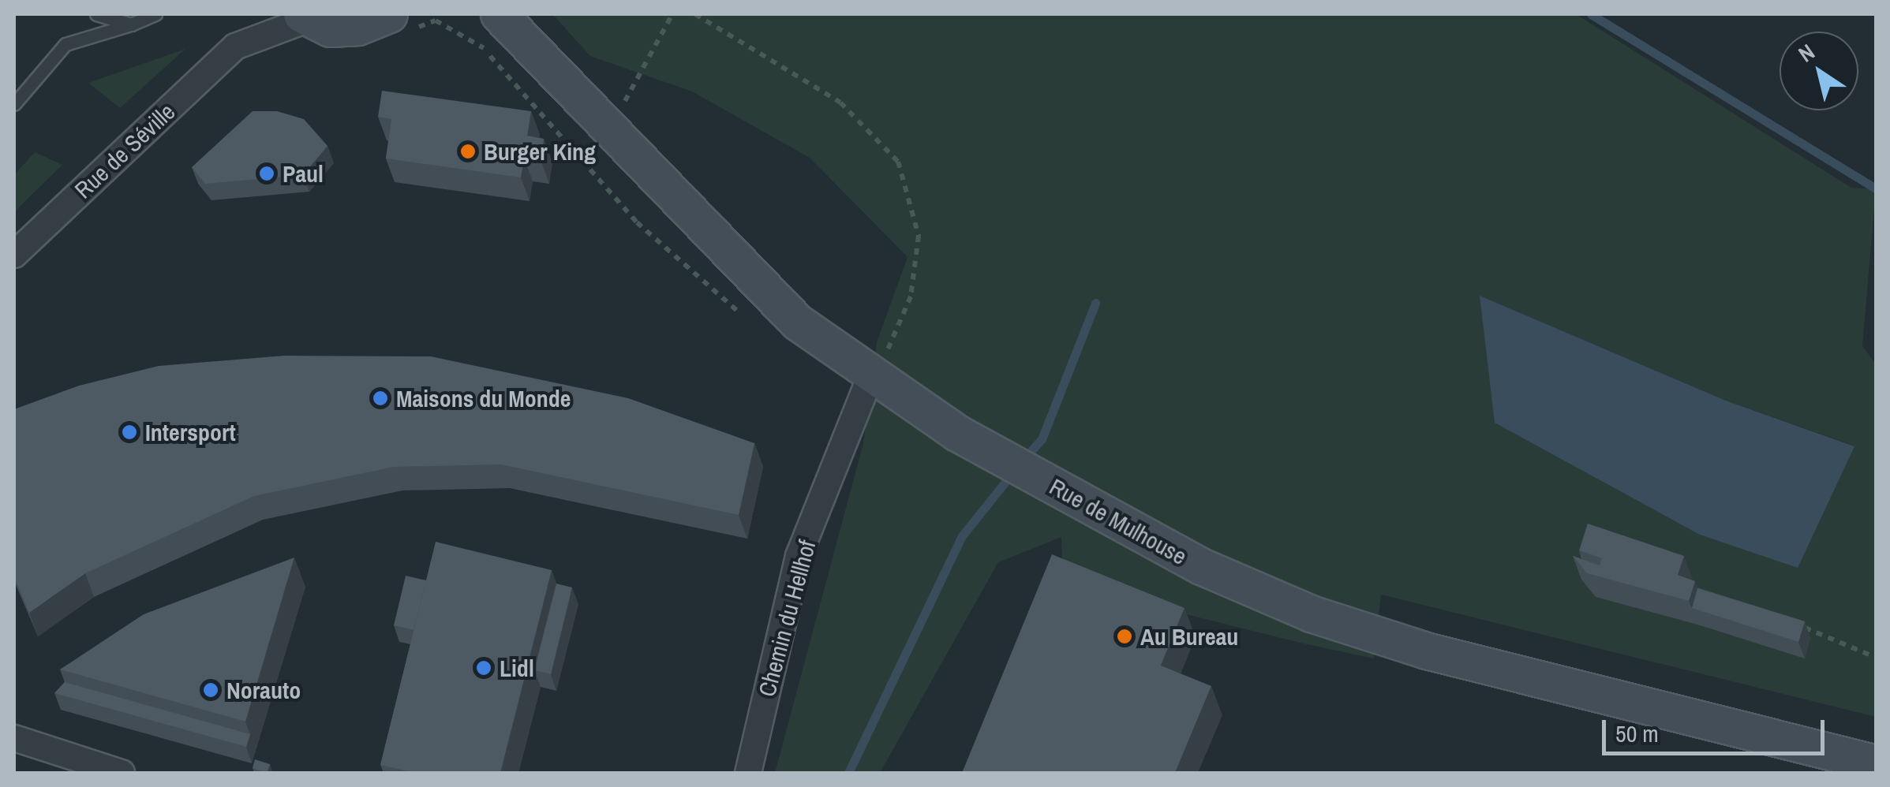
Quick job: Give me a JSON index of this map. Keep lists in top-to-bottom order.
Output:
{
  "streets": {
    "main road": ["Rue de Mulhouse"],
    "street": ["Rue de Séville", "Chemin du Hellhof"]
  },
  "crossings": [
    ["Rue de Mulhouse", "Chemin du Hellhof"]
  ],
  "places": [
    "Burger King",
    "Paul",
    "Maisons du Monde",
    "Intersport",
    "Au Bureau",
    "Lidl",
    "Norauto"
  ],
  "scale_bar": "50 m",
  "north": "top left"
}
